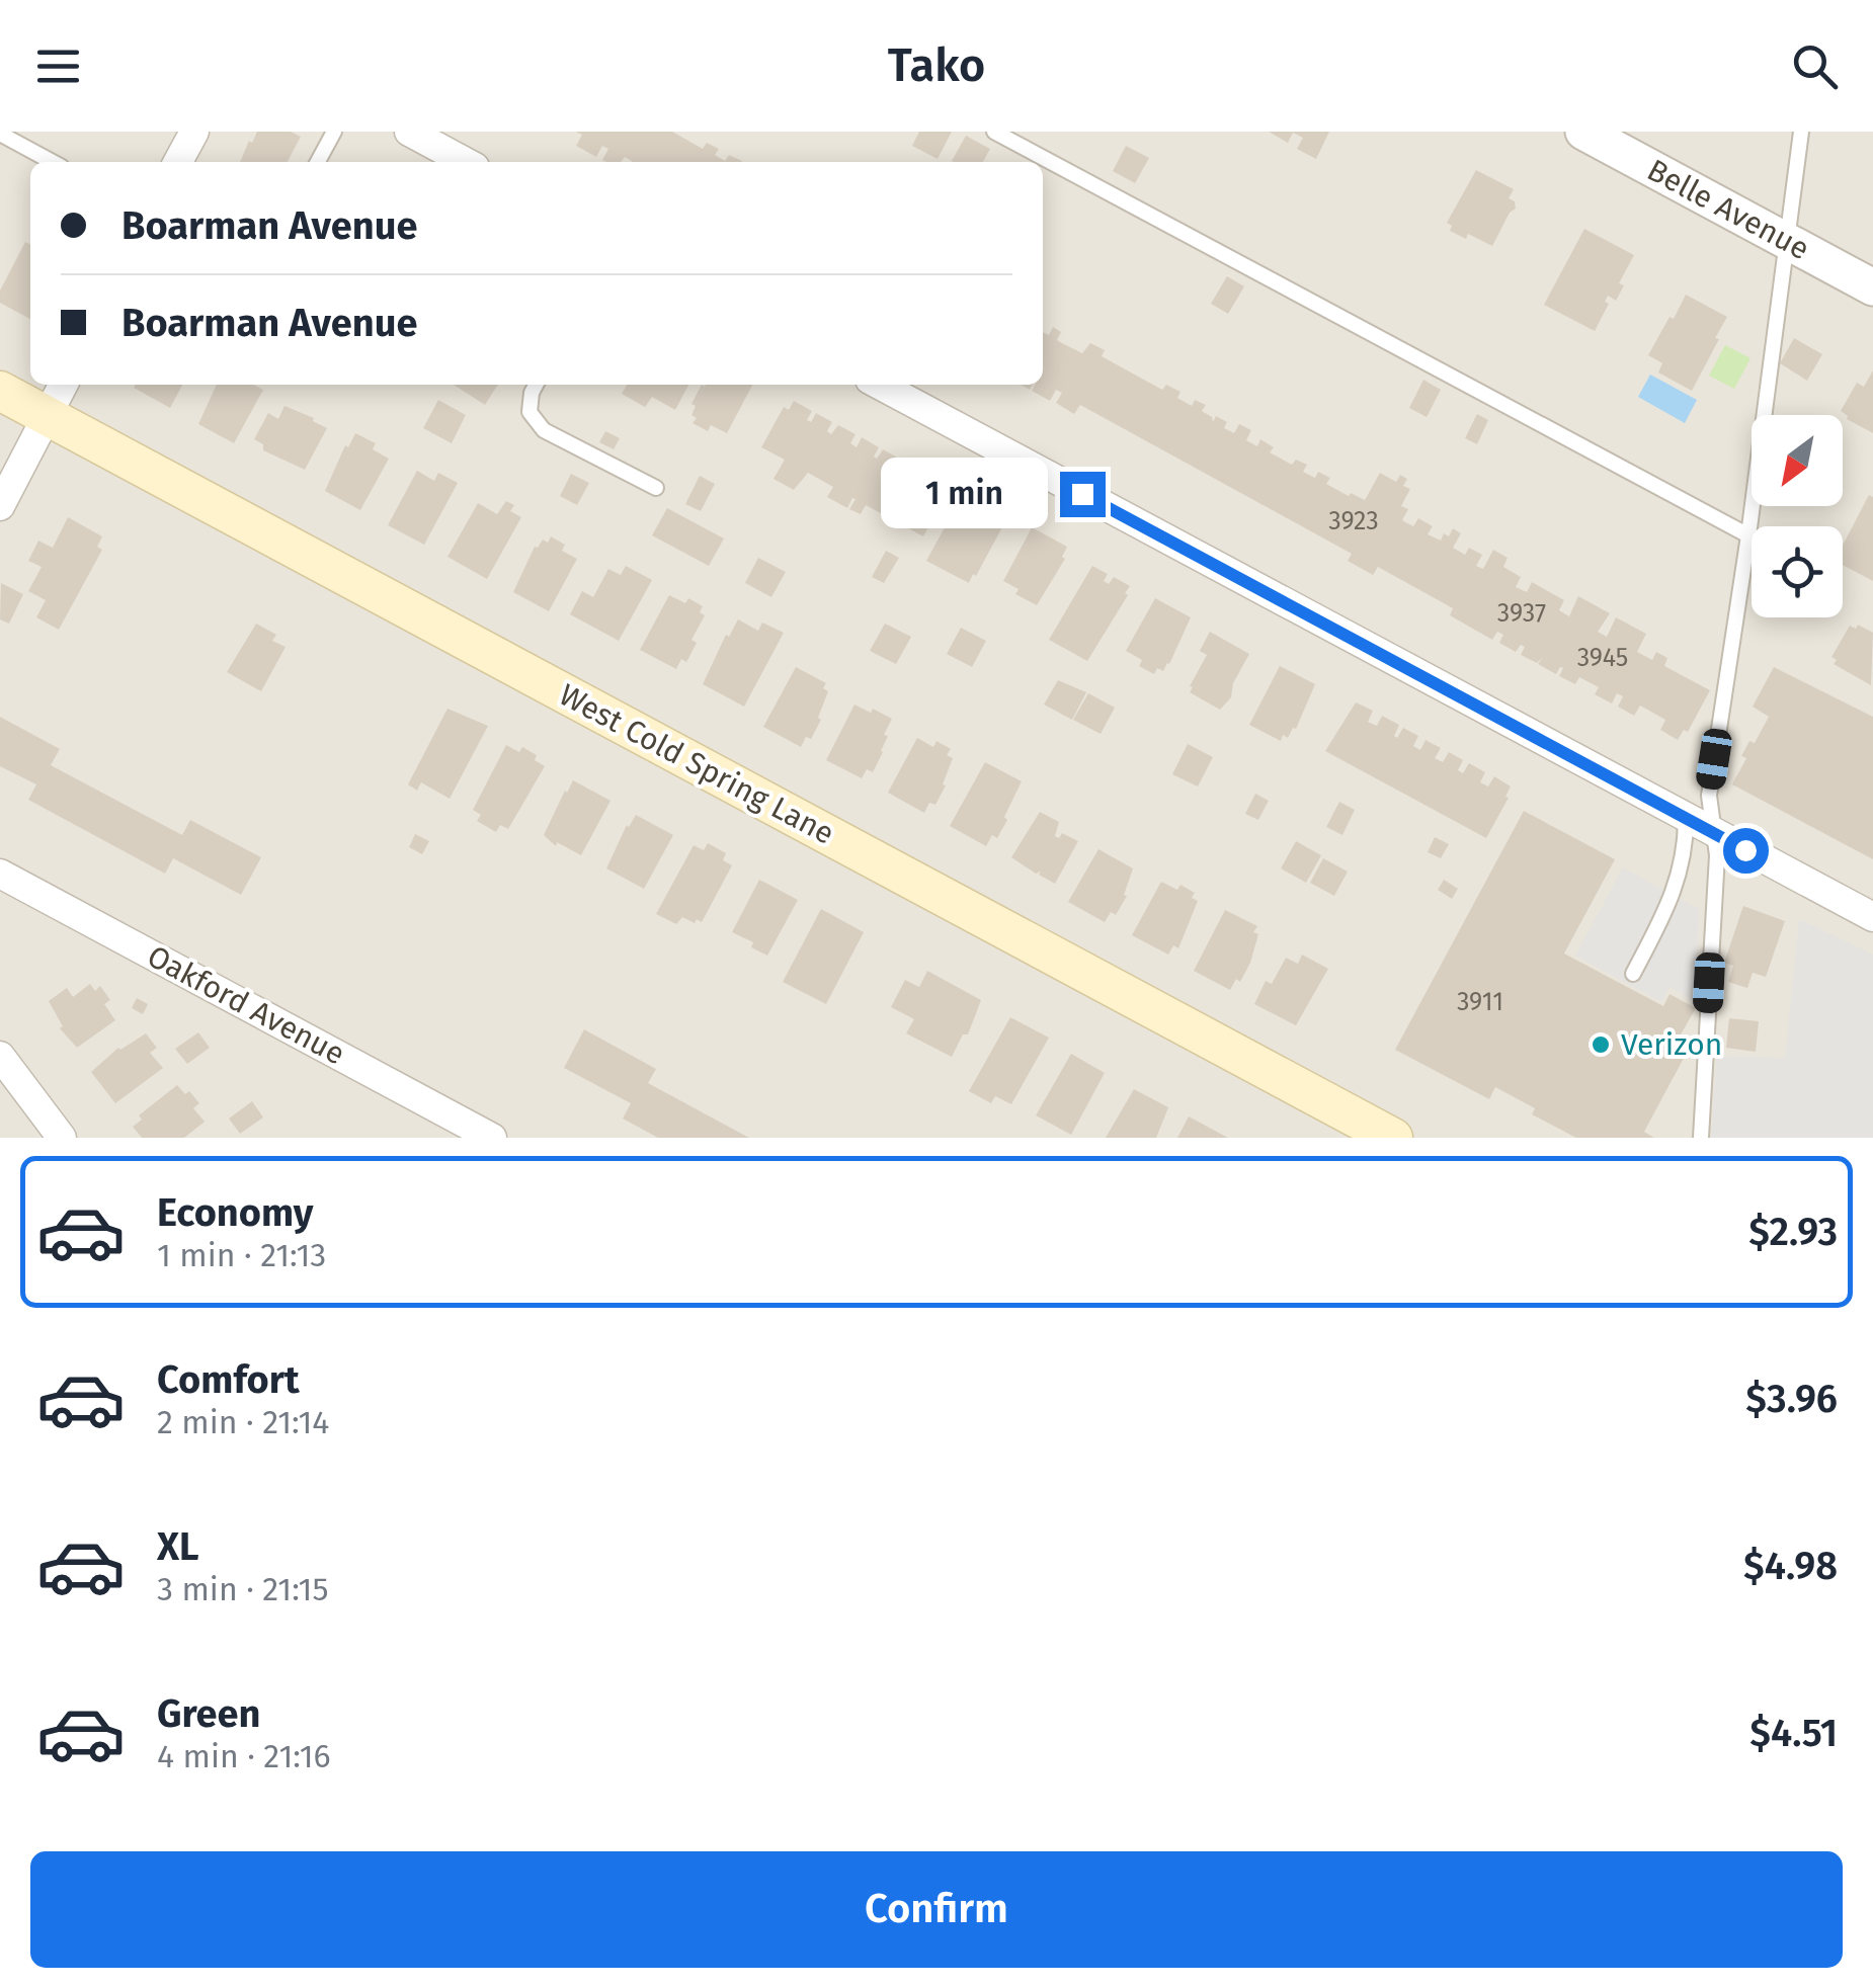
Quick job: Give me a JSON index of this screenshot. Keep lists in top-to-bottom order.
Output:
{
  "streets": {
    "main road": ["West Cold Spring Lane"],
    "street": ["Belle Avenue", "Oakford Avenue"]
  },
  "places": ["Verizon"],
  "house_numbers": [
    "3923",
    "3937",
    "3945",
    "3911"
  ],
  "north": "bottom left",
  "page": {
    "header": "Tako",
    "banner": ["Boarman Avenue", "Boarman Avenue"],
    "bubble": "1 min",
    "list": [
      {
        "name": "Economy",
        "note": "1 min · 21:13",
        "value": "$2.93"
      },
      {
        "name": "Comfort",
        "note": "2 min · 21:14",
        "value": "$3.96"
      },
      {
        "name": "XL",
        "note": "3 min · 21:15",
        "value": "$4.98"
      },
      {
        "name": "Green",
        "note": "4 min · 21:16",
        "value": "$4.51"
      }
    ],
    "buttons": "Confirm"
  }
}
